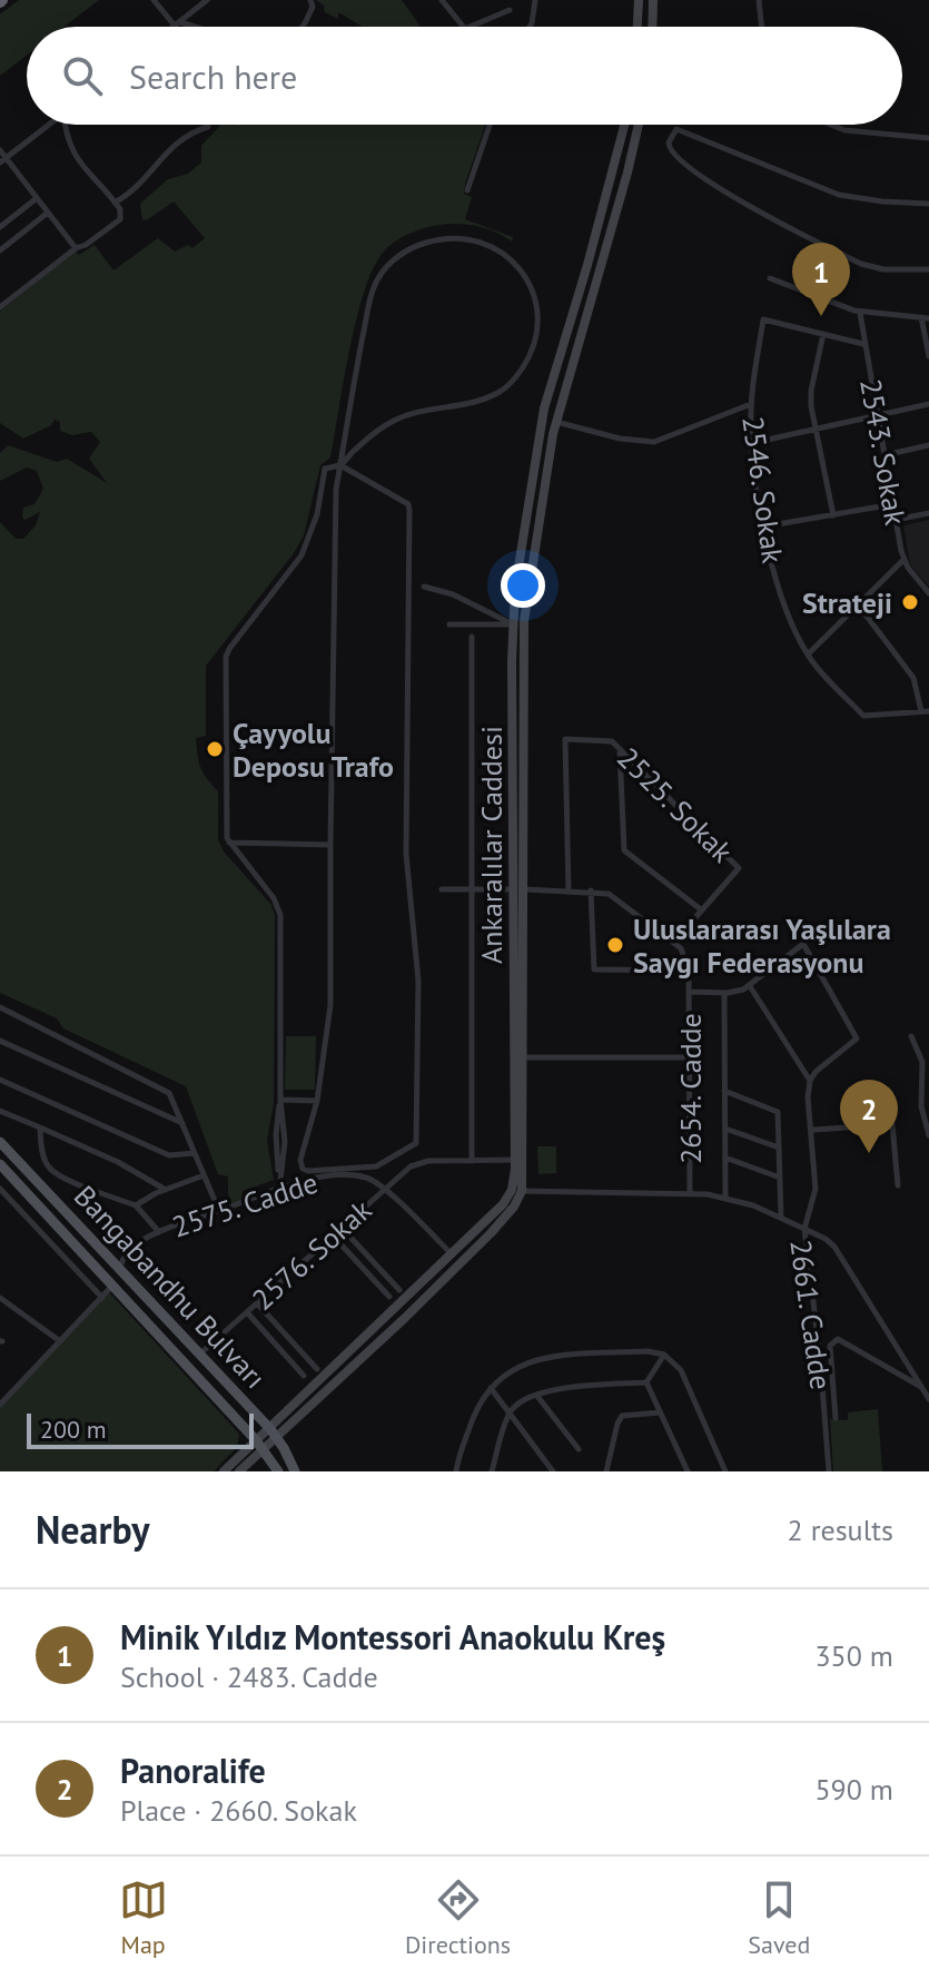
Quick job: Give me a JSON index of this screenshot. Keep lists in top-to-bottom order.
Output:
{
  "streets": {
    "main road": ["Ankaralılar Caddesi", "Bangabandhu Bulvarı"],
    "street": [
      "2543. Sokak",
      "2546. Sokak",
      "2525. Sokak",
      "2654. Cadde",
      "2575. Cadde",
      "2576. Sokak",
      "2661. Cadde"
    ]
  },
  "crossings": [
    ["2543. Sokak", "2546. Sokak"],
    ["2525. Sokak", "2654. Cadde"],
    ["Ankaralılar Caddesi", "2654. Cadde"],
    ["Ankaralılar Caddesi", "2576. Sokak"],
    ["Ankaralılar Caddesi", "Bangabandhu Bulvarı"],
    ["Ankaralılar Caddesi", "2661. Cadde"],
    ["2654. Cadde", "2661. Cadde"],
    ["2575. Cadde", "2576. Sokak"],
    ["2576. Sokak", "Bangabandhu Bulvarı"]
  ],
  "places": ["Strateji", "Çayyolu Deposu Trafo", "Uluslararası Yaşlılara Saygı Federasyonu"],
  "scale_bar": "200 m",
  "page": {
    "search": "Search here",
    "pins": ["1", "2"],
    "scale": "200 m",
    "heading": ["Nearby", "2 results"],
    "list": [
      {
        "mark": "1",
        "name": "Minik Yıldız Montessori Anaokulu Kreş",
        "note": "School · 2483. Cadde",
        "value": "350 m"
      },
      {
        "mark": "2",
        "name": "Panoralife",
        "note": "Place · 2660. Sokak",
        "value": "590 m"
      }
    ],
    "nav": ["Map", "Directions", "Saved"]
  }
}
